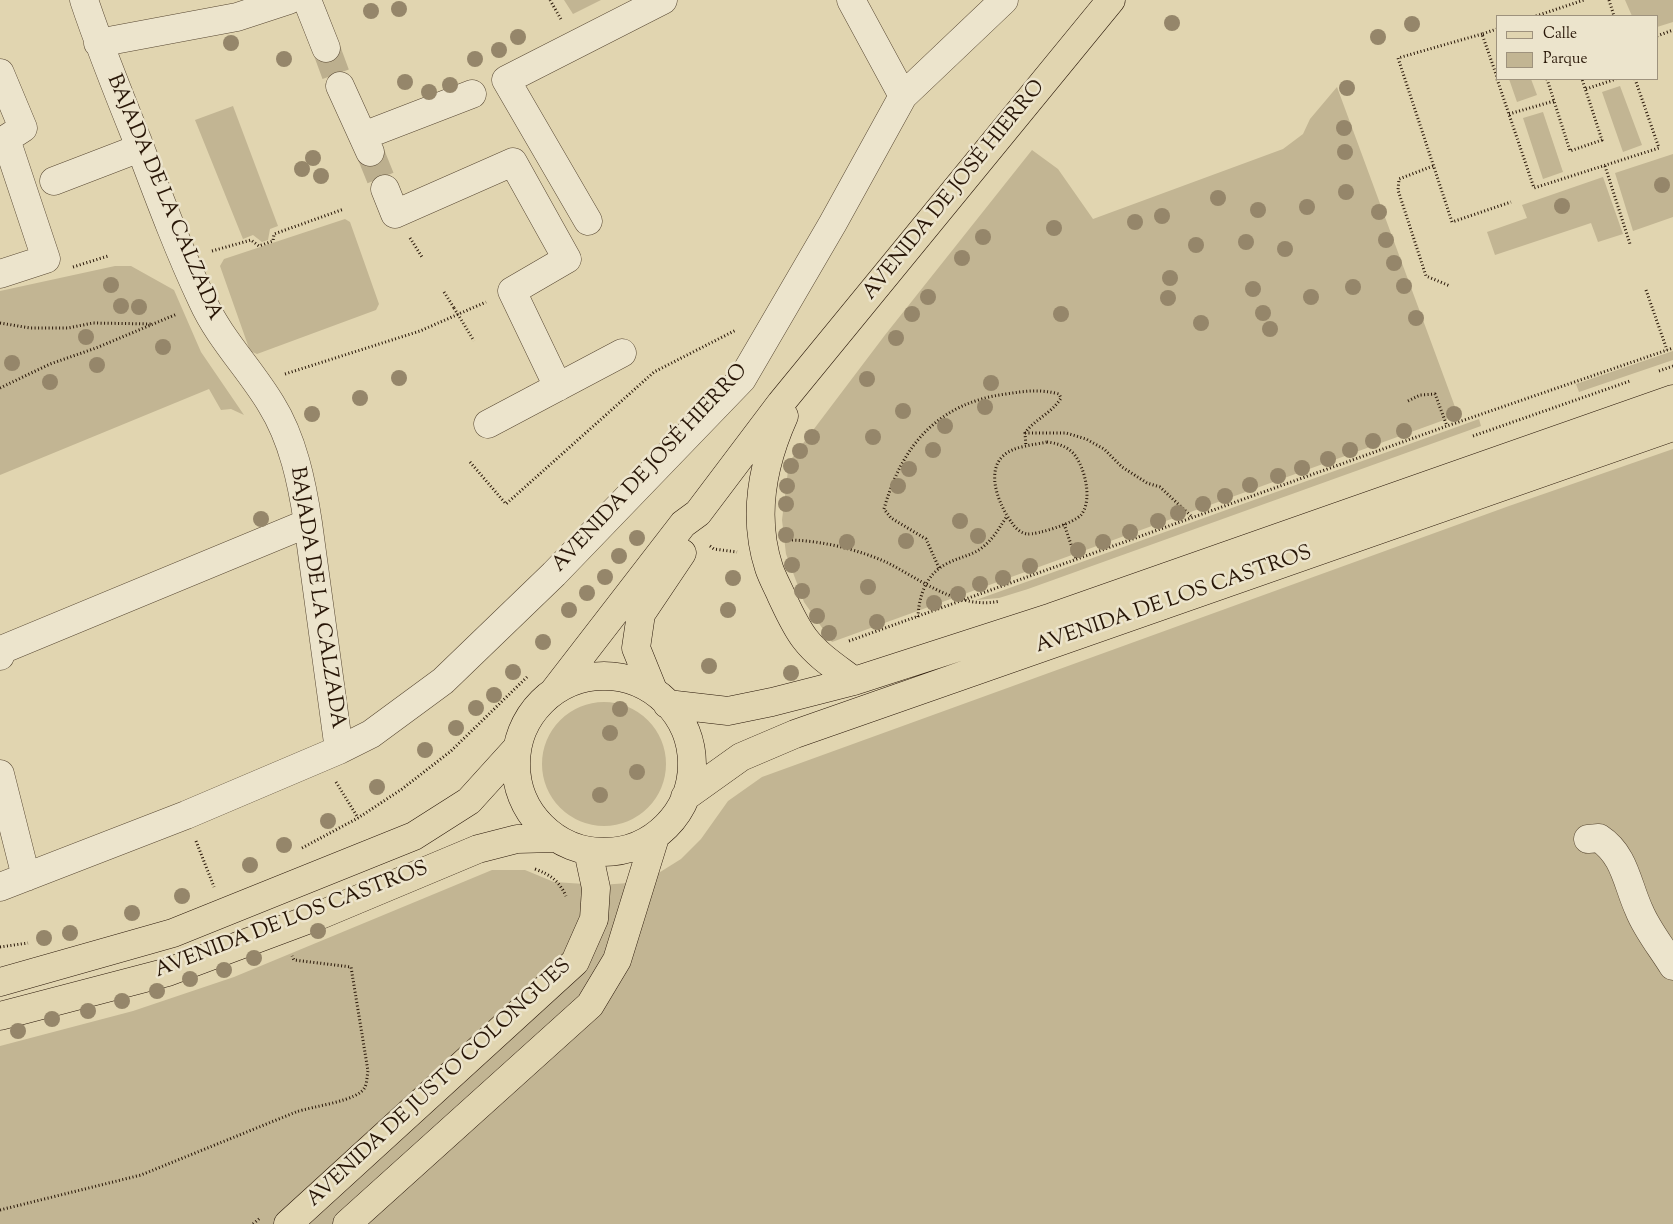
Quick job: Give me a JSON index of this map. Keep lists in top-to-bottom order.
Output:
{
  "streets": {
    "main road": ["AVENIDA DE JOSÉ HIERRO", "AVENIDA DE LOS CASTROS", "AVENIDA DE JUSTO COLONGUES"],
    "street": ["BAJADA DE LA CALZADA"]
  },
  "crossings": [
    ["AVENIDA DE JOSÉ HIERRO", "BAJADA DE LA CALZADA"],
    ["AVENIDA DE JOSÉ HIERRO", "AVENIDA DE LOS CASTROS"],
    ["AVENIDA DE JOSÉ HIERRO", "AVENIDA DE JUSTO COLONGUES"],
    ["AVENIDA DE LOS CASTROS", "AVENIDA DE JUSTO COLONGUES"]
  ],
  "legend": ["Calle", "Parque"]
}
